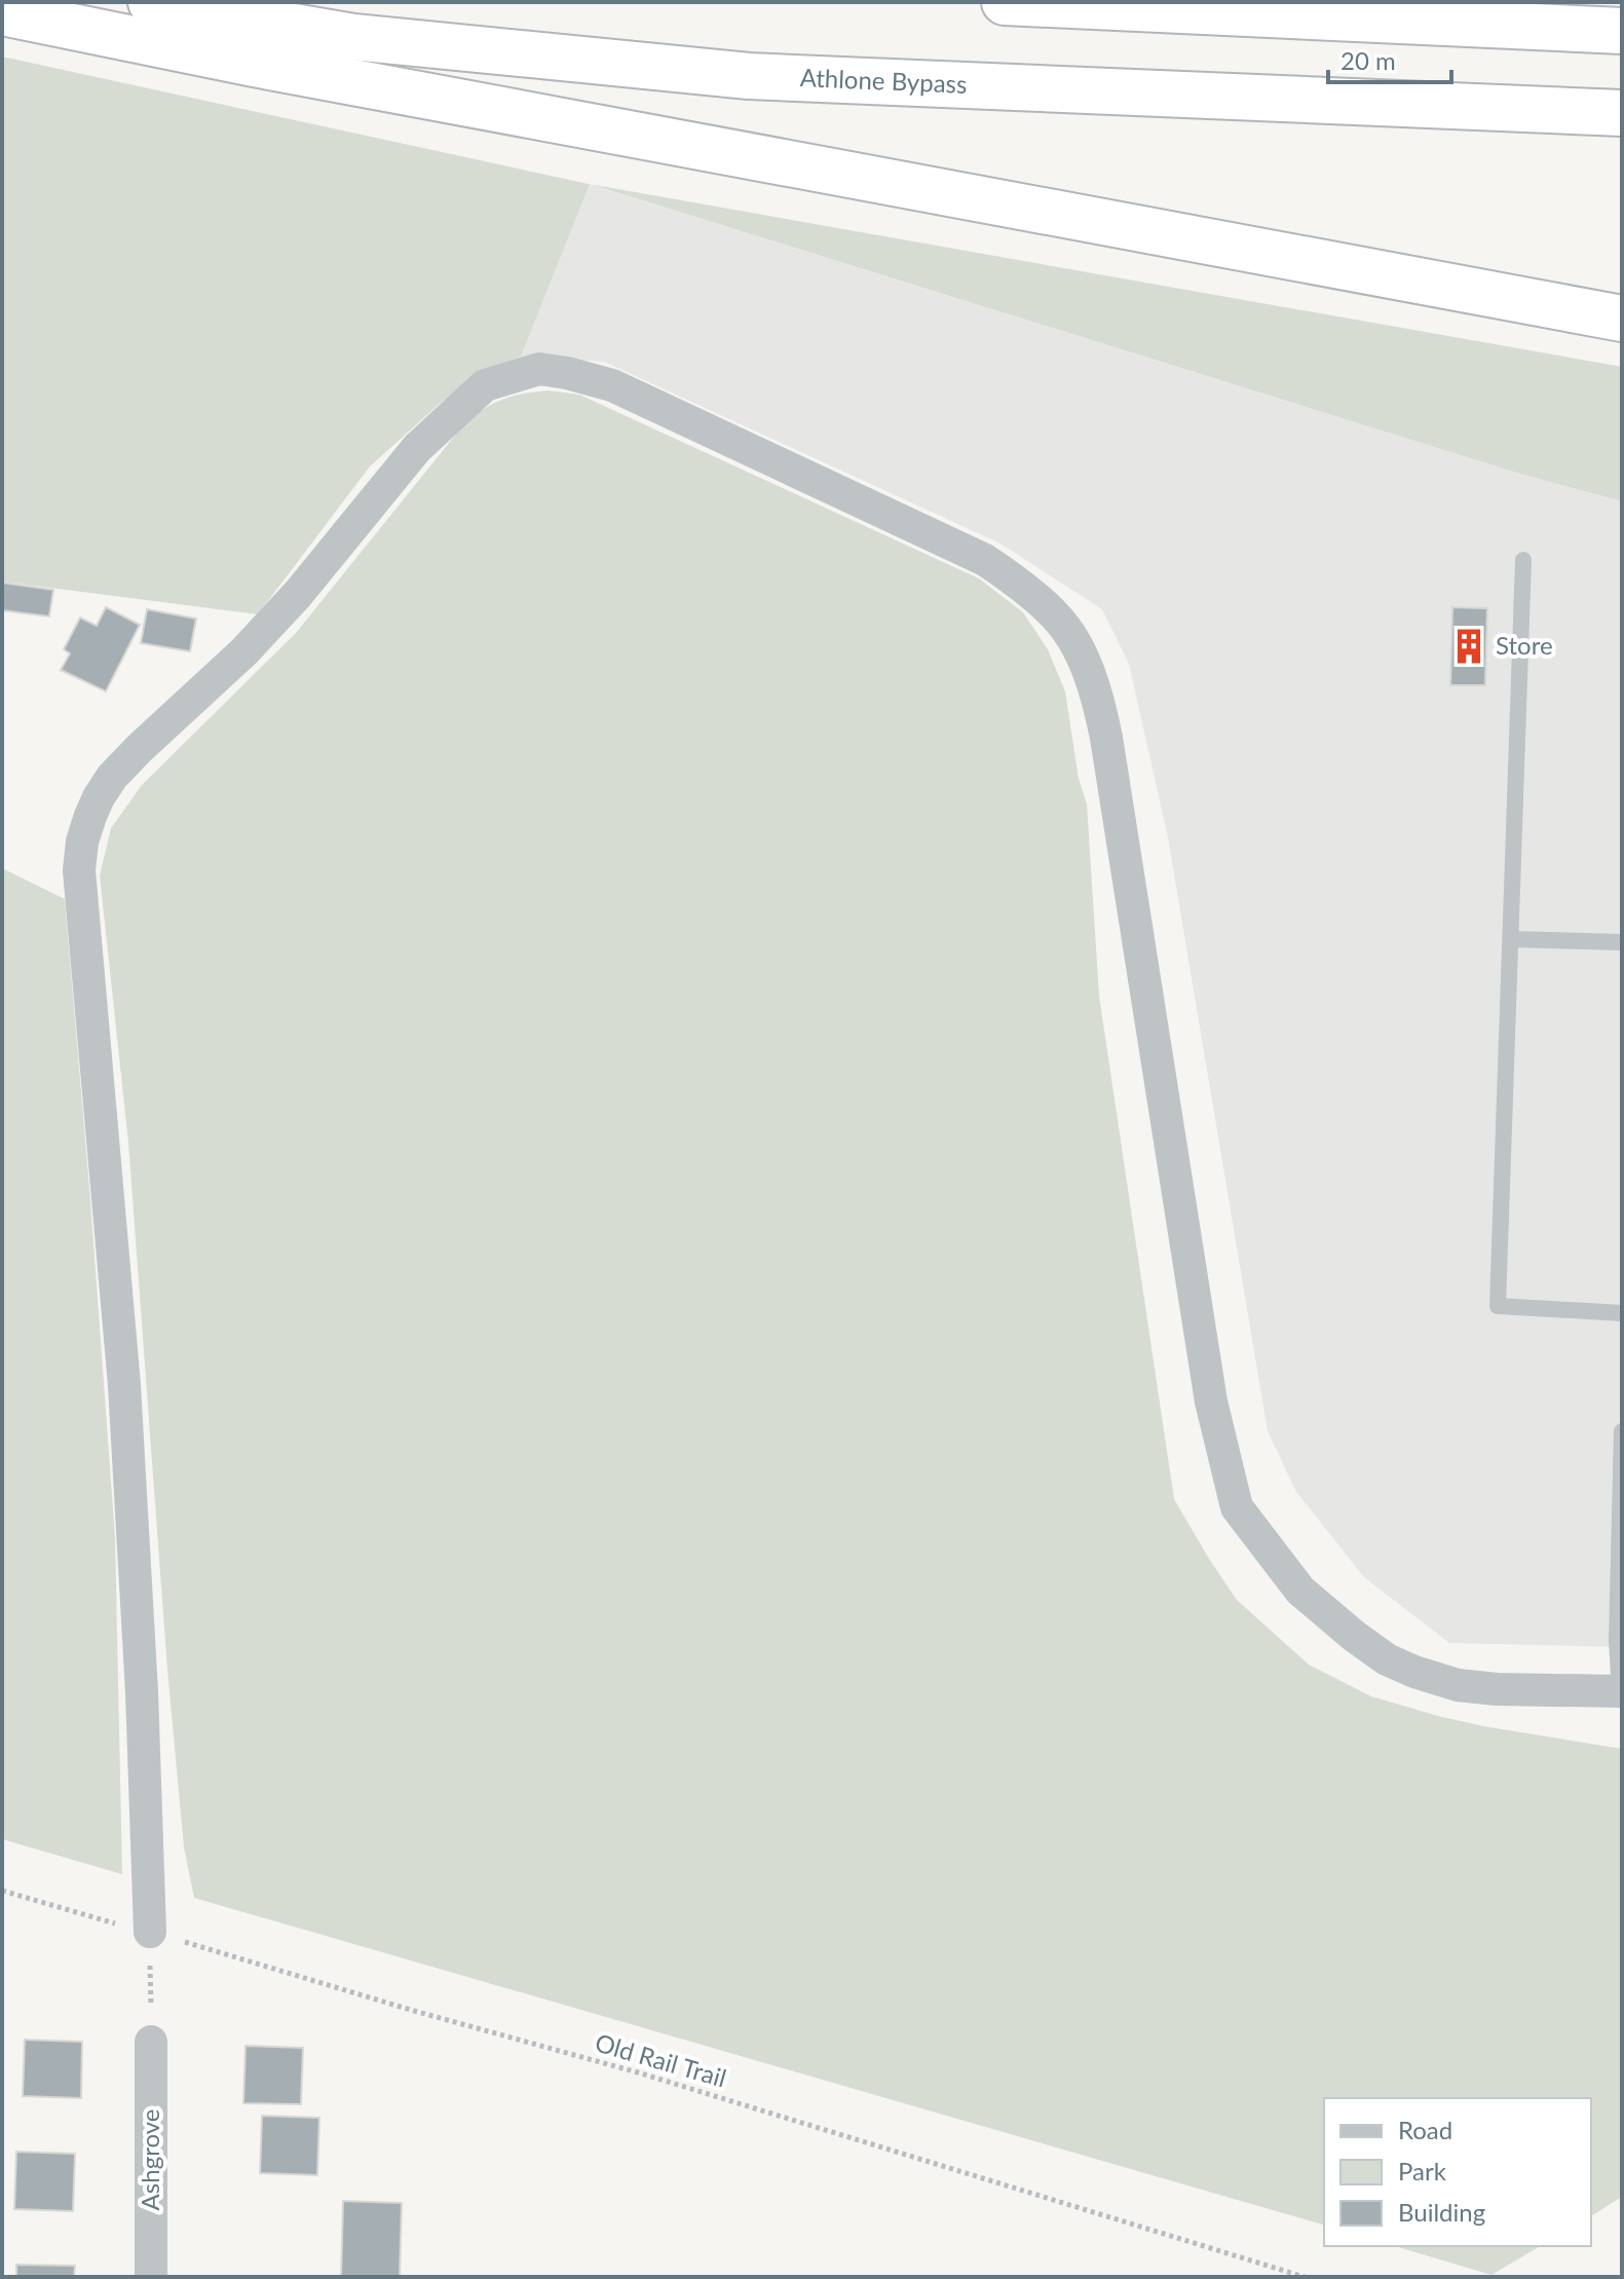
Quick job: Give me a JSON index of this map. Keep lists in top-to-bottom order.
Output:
{
  "streets": {
    "highway": ["Athlone Bypass"],
    "street": ["Ashgrove"],
    "path": ["Old Rail Trail"]
  },
  "places": {
    "building": ["Store"]
  },
  "legend": ["Road", "Park", "Building"],
  "scale_bar": "20 m"
}
